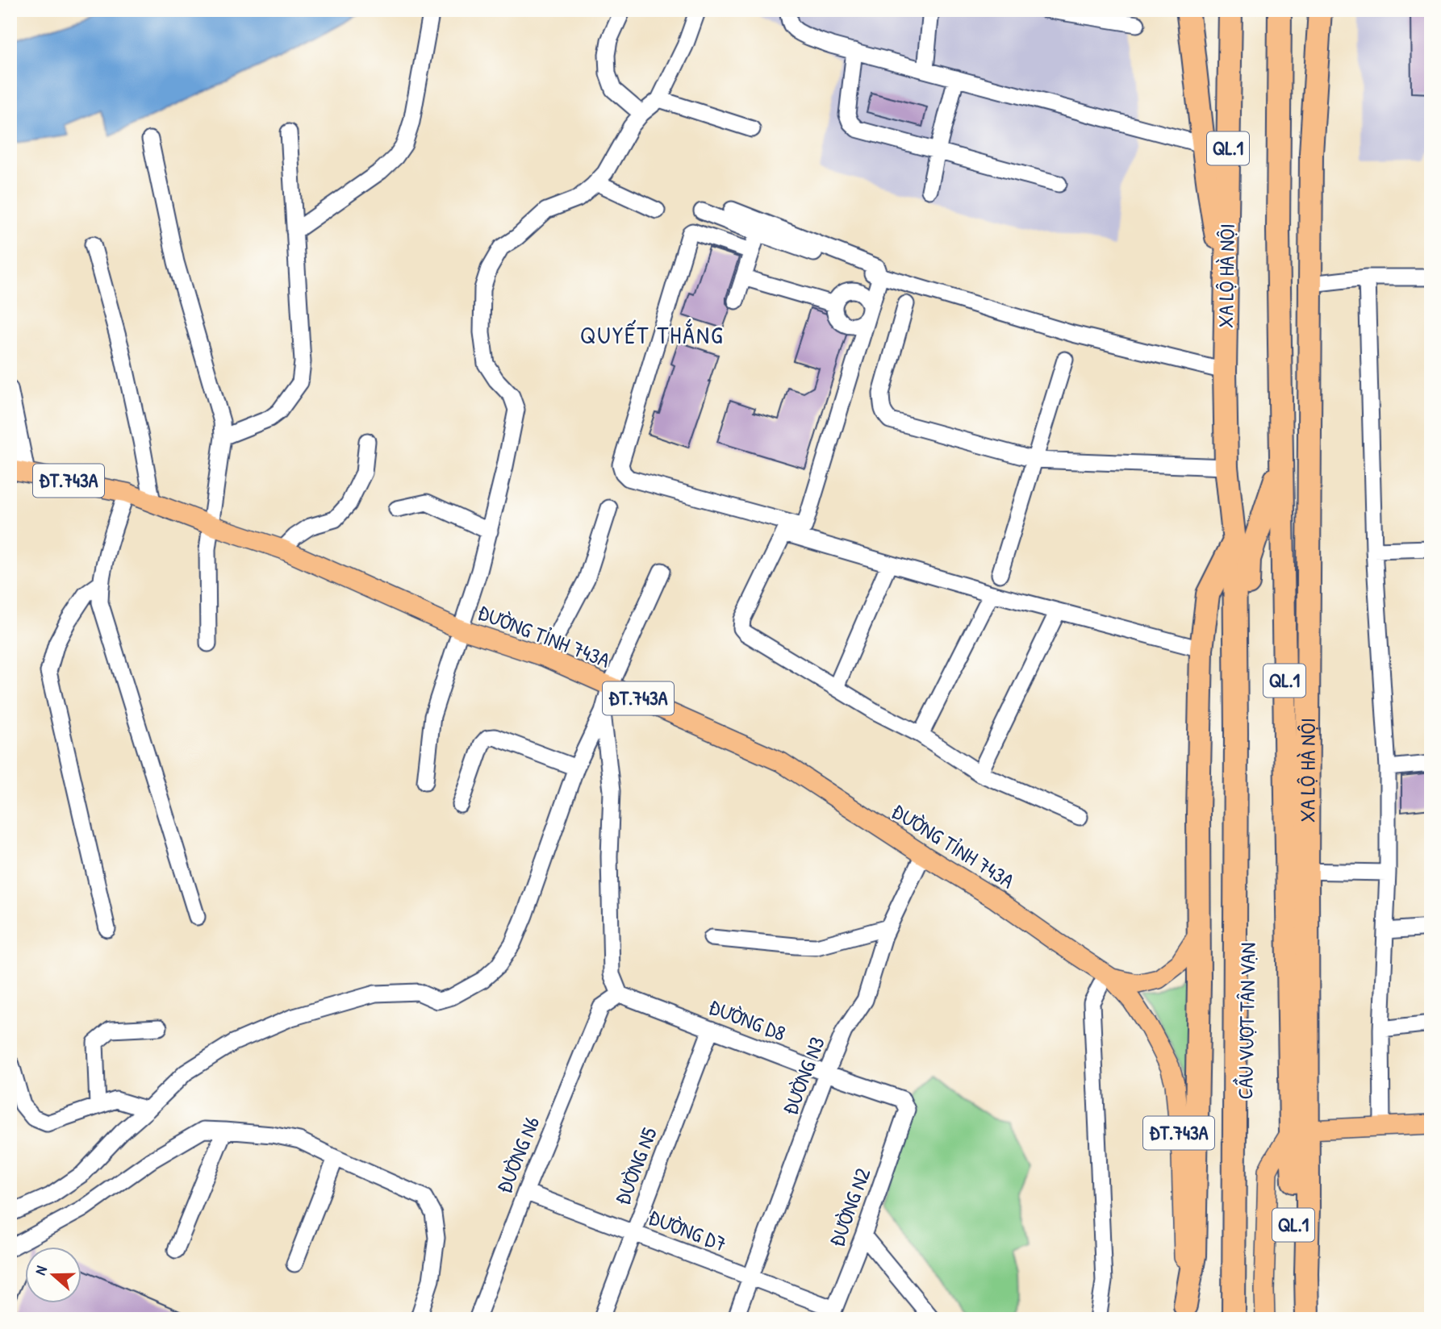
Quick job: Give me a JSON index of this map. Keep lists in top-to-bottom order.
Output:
{
  "streets": {
    "highway": ["QL.1", "XA LỘ HÀ NỘI", "CẦU VƯỢT TÂN VẠN"],
    "main road": ["ĐT.743A", "ĐƯỜNG TỈNH 743A"],
    "street": [
      "ĐƯỜNG D8",
      "ĐƯỜNG N3",
      "ĐƯỜNG N6",
      "ĐƯỜNG N5",
      "ĐƯỜNG N2",
      "ĐƯỜNG D7"
    ]
  },
  "crossings": [
    ["XA LỘ HÀ NỘI", "CẦU VƯỢT TÂN VẠN"],
    ["ĐƯỜNG TỈNH 743A", "ĐƯỜNG N3"],
    ["ĐƯỜNG D8", "ĐƯỜNG N3"],
    ["ĐƯỜNG D8", "ĐƯỜNG N6"],
    ["ĐƯỜNG D8", "ĐƯỜNG N5"],
    ["ĐƯỜNG D8", "ĐƯỜNG N2"],
    ["ĐƯỜNG N3", "ĐƯỜNG D7"],
    ["ĐƯỜNG N6", "ĐƯỜNG D7"],
    ["ĐƯỜNG N5", "ĐƯỜNG D7"],
    ["ĐƯỜNG N2", "ĐƯỜNG D7"]
  ],
  "districts": ["QUYẾT THẮNG"],
  "north": "left"
}
